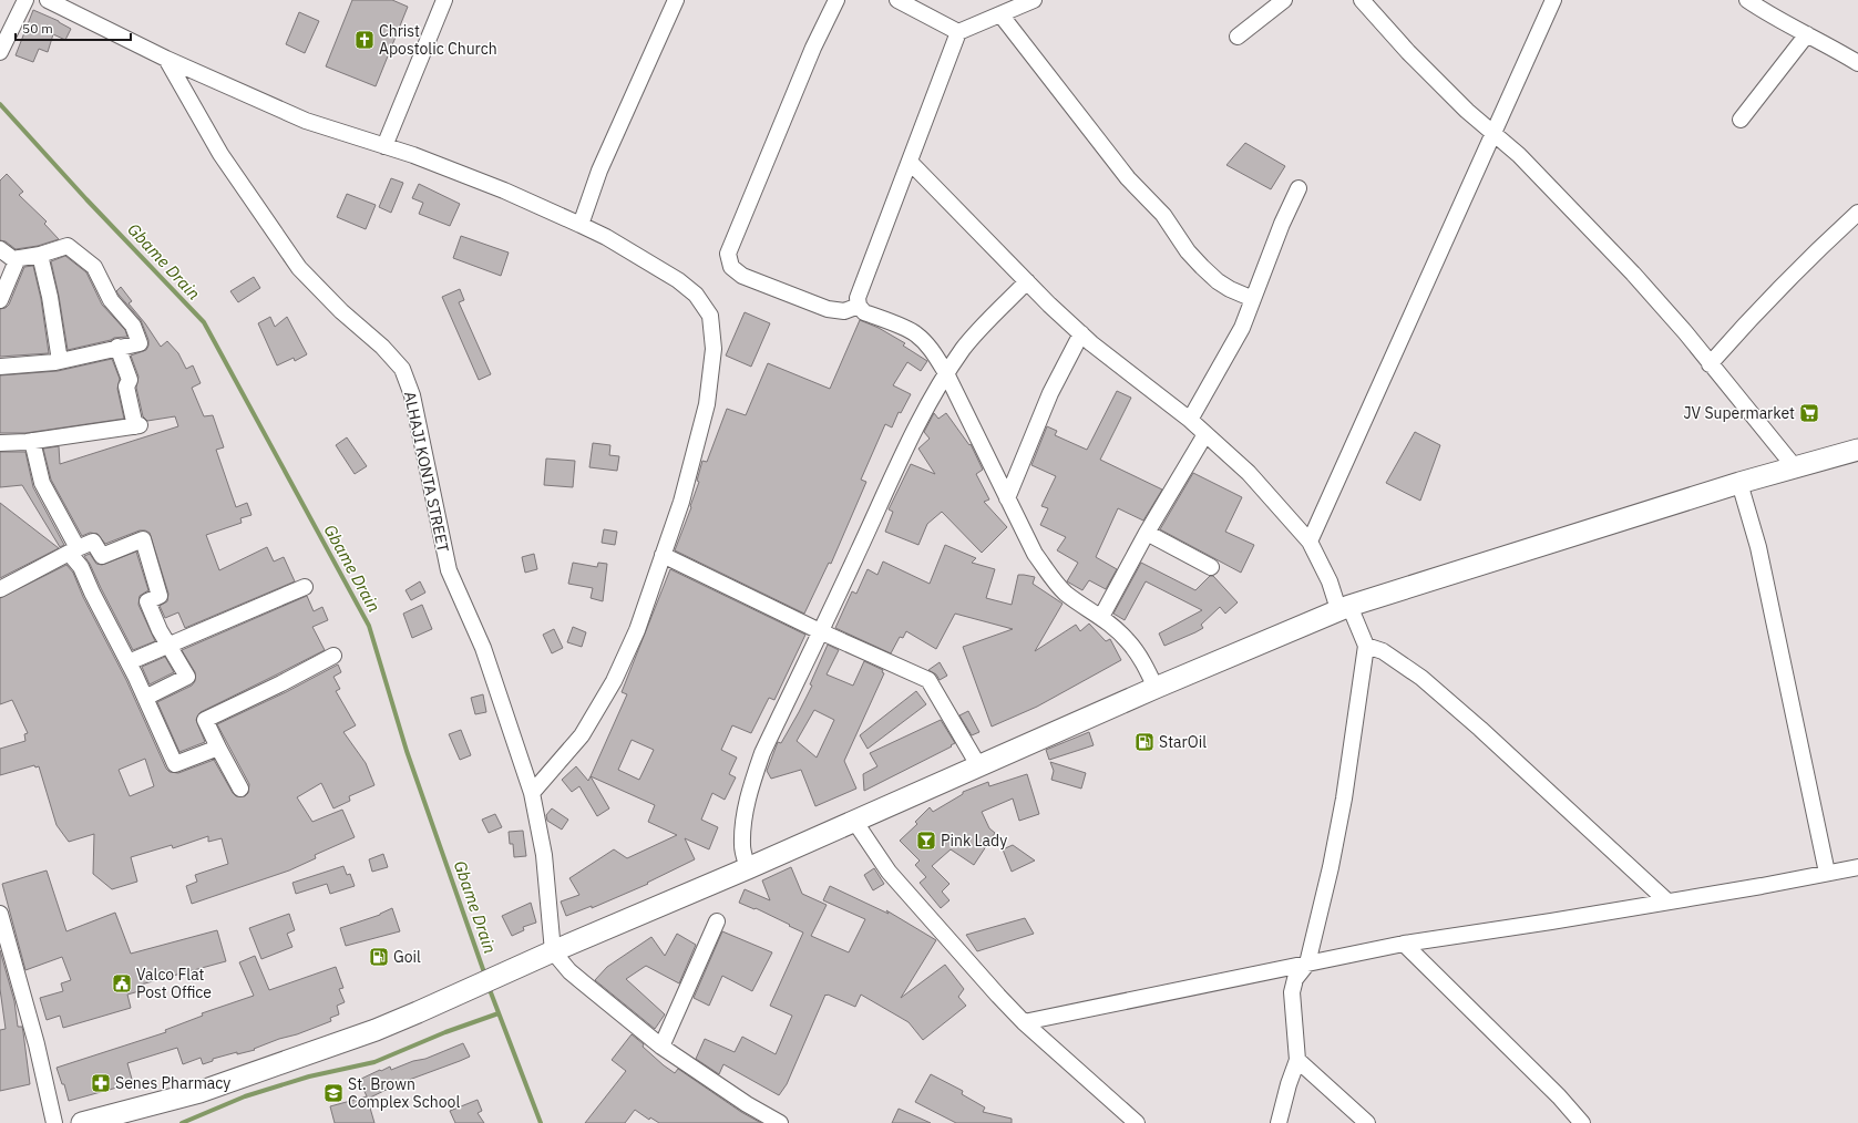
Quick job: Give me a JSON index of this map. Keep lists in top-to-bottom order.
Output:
{
  "streets": {
    "street": ["ALHAJI KONTA STREET"]
  },
  "water": ["Gbame Drain"],
  "places": {
    "church": ["Christ Apostolic Church"],
    "supermarket": ["JV Supermarket"],
    "fuel station": ["StarOil", "Goil"],
    "bar": ["Pink Lady"],
    "public building": ["Valco Flat Post Office"],
    "pharmacy": ["Senes Pharmacy"],
    "school or university": ["St. Brown Complex School"]
  },
  "scale_bar": "50 m"
}
